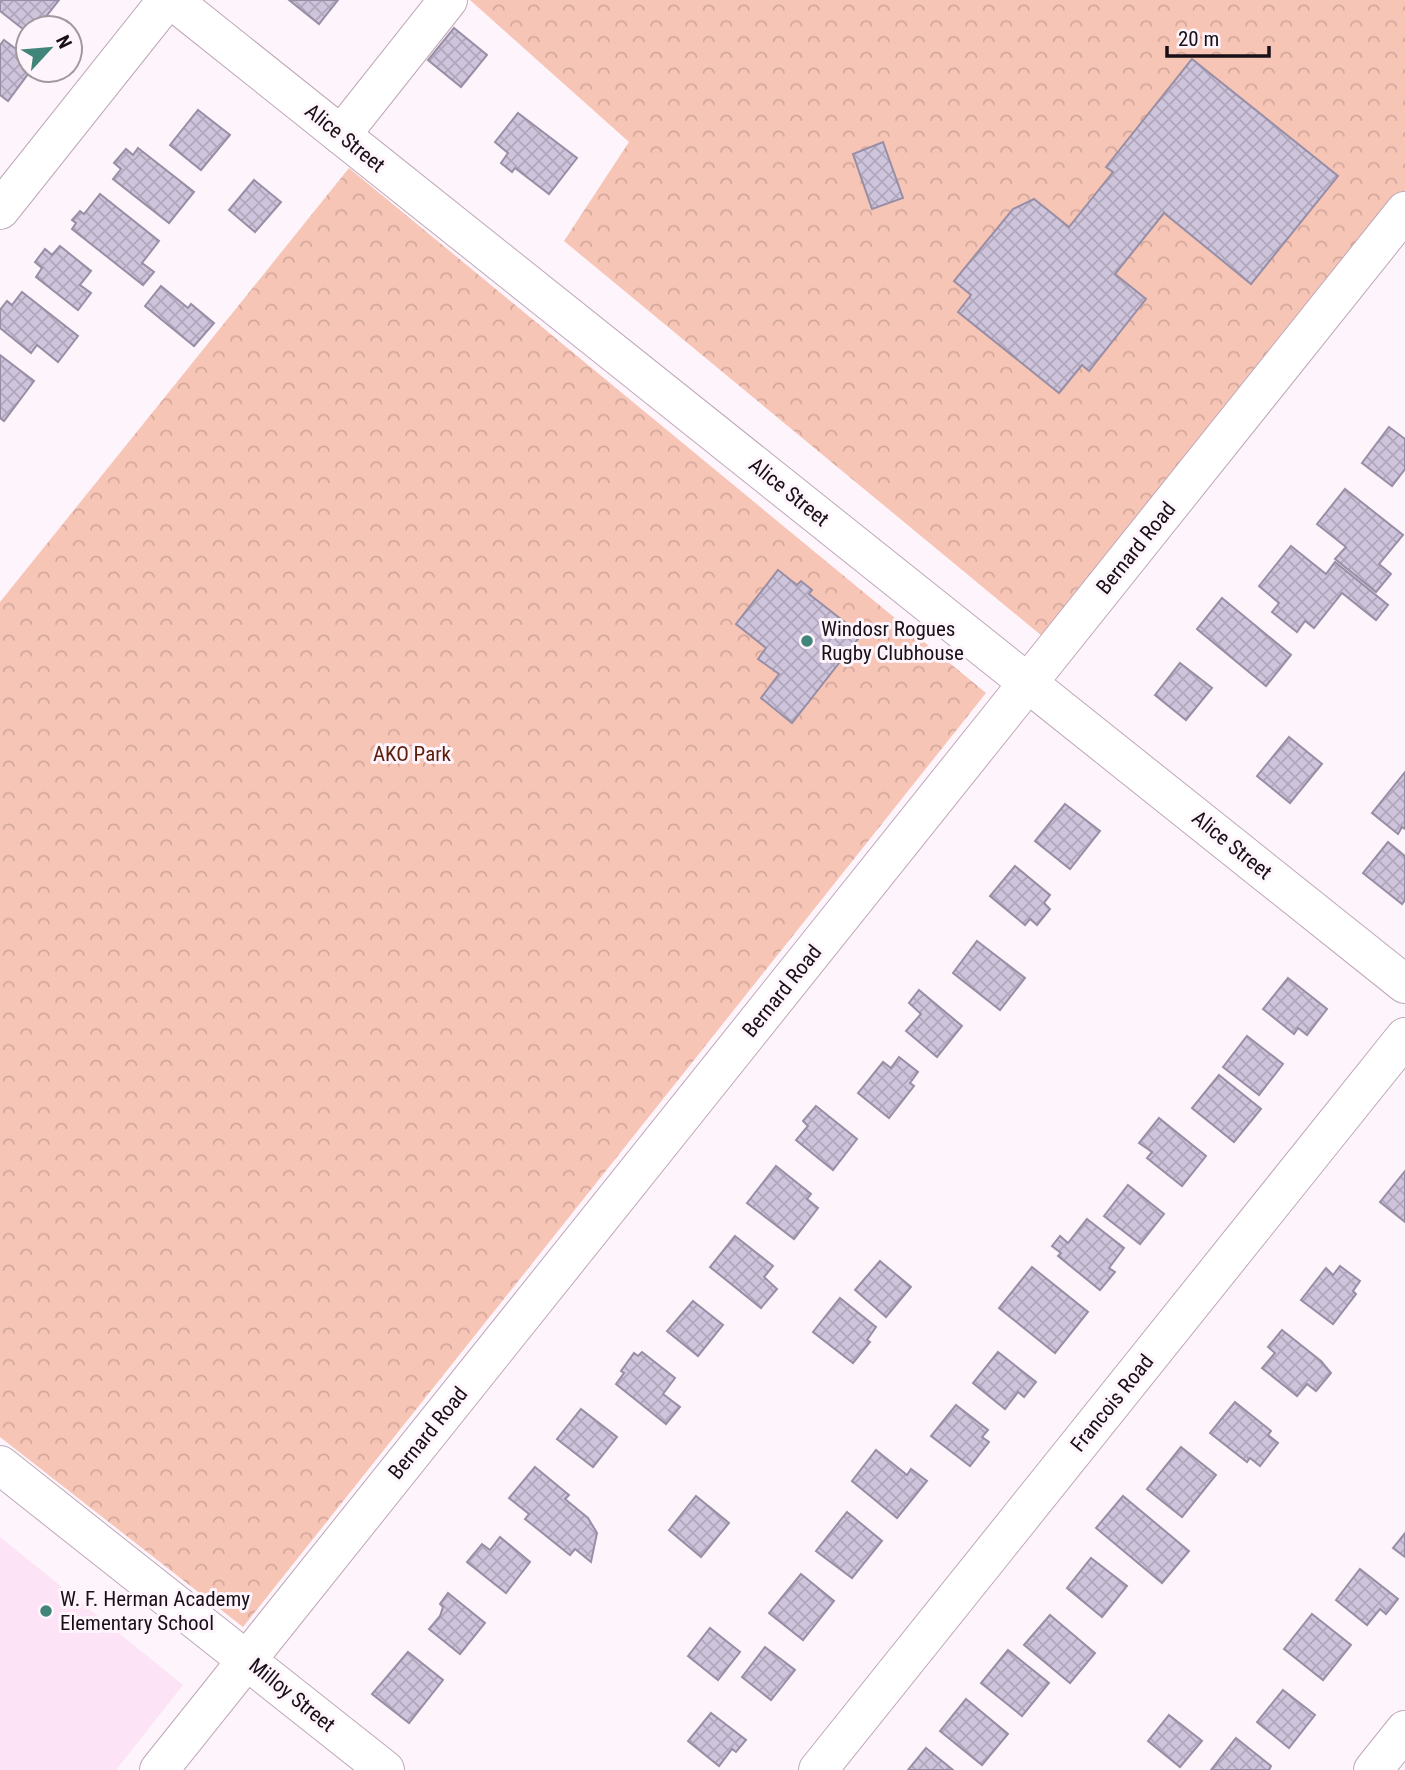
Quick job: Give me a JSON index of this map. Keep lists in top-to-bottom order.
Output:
{
  "streets": {
    "street": [
      "Alice Street",
      "Bernard Road",
      "Francois Road",
      "Milloy Street"
    ]
  },
  "crossings": [
    ["Alice Street", "Bernard Road"],
    ["Bernard Road", "Milloy Street"]
  ],
  "parks": ["AKO Park"],
  "places": ["Windosr Rogues Rugby Clubhouse", "W. F. Herman Academy Elementary School"],
  "scale_bar": "20 m",
  "north": "top right"
}
